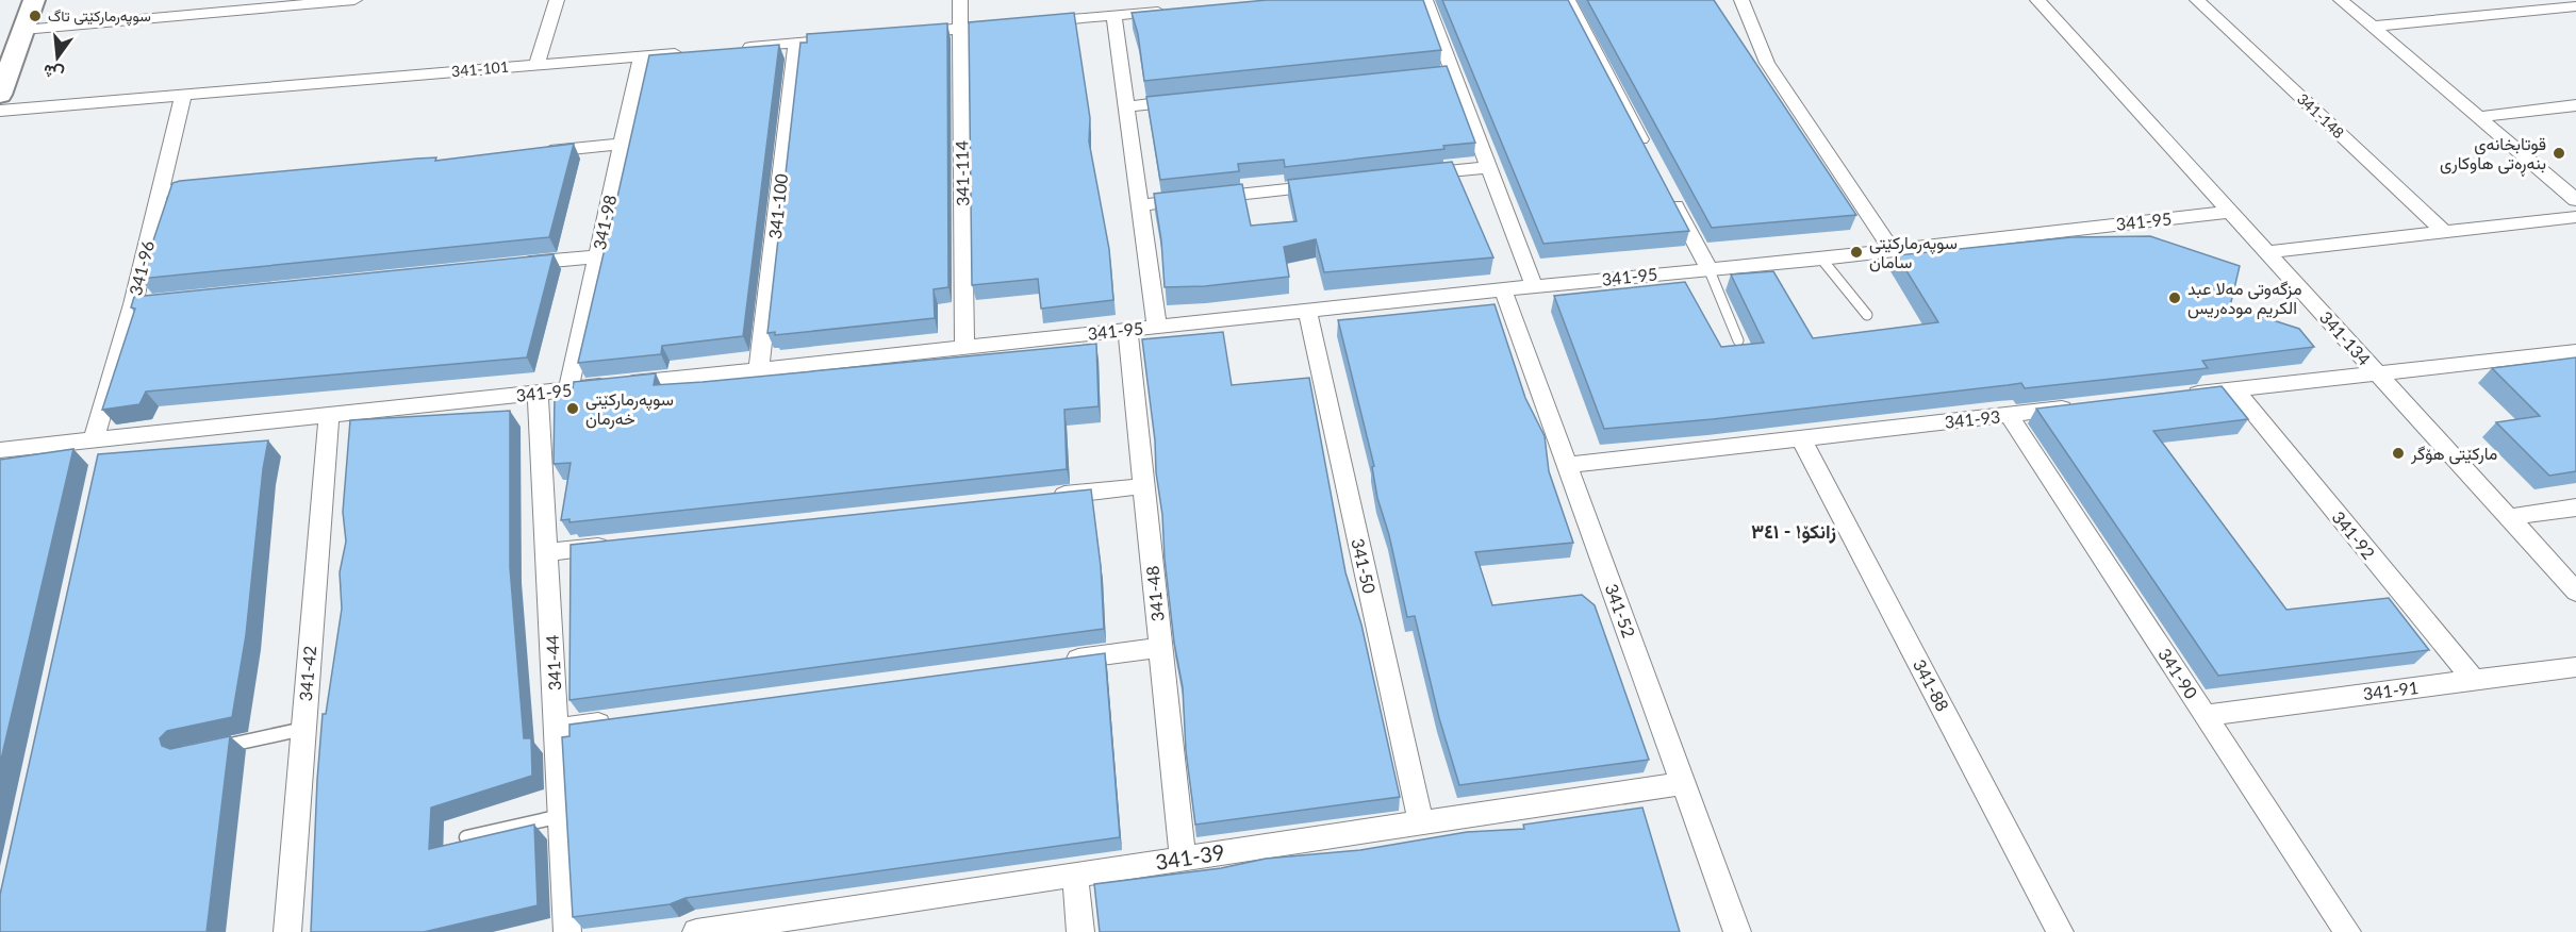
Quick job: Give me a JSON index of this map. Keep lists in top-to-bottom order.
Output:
{
  "streets": {
    "street": [
      "341-101",
      "341-148",
      "341-114",
      "341-100",
      "341-95",
      "341-98",
      "341-96",
      "341-134",
      "341-93",
      "341-92",
      "341-50",
      "341-48",
      "341-52",
      "341-44",
      "341-42",
      "341-90",
      "341-88",
      "341-91",
      "341-39"
    ]
  },
  "crossings": [
    ["341-101", "341-98"],
    ["341-101", "341-96"],
    ["341-114", "341-95"],
    ["341-100", "341-95"],
    ["341-95", "341-98"],
    ["341-95", "341-96"],
    ["341-95", "341-134"],
    ["341-95", "341-50"],
    ["341-95", "341-48"],
    ["341-95", "341-52"],
    ["341-95", "341-44"],
    ["341-95", "341-42"],
    ["341-93", "341-52"],
    ["341-93", "341-90"],
    ["341-93", "341-88"],
    ["341-92", "341-91"],
    ["341-50", "341-39"],
    ["341-48", "341-39"],
    ["341-52", "341-39"],
    ["341-90", "341-91"]
  ],
  "districts": ["زانکۆ١ - ٣٤١"],
  "places": [
    "سوپەرمارکێتی تاگ",
    "قوتابخانەی بنەڕەتی هاوکاری",
    "سوپەرمارکێتی سامان",
    "مزگه‌وتی مه‌لا عبد الكريم موده‌ریس",
    "سوپەرمارکێتی خەرمان",
    "مارکێتی ھۆگر"
  ],
  "north": "bottom"
}
